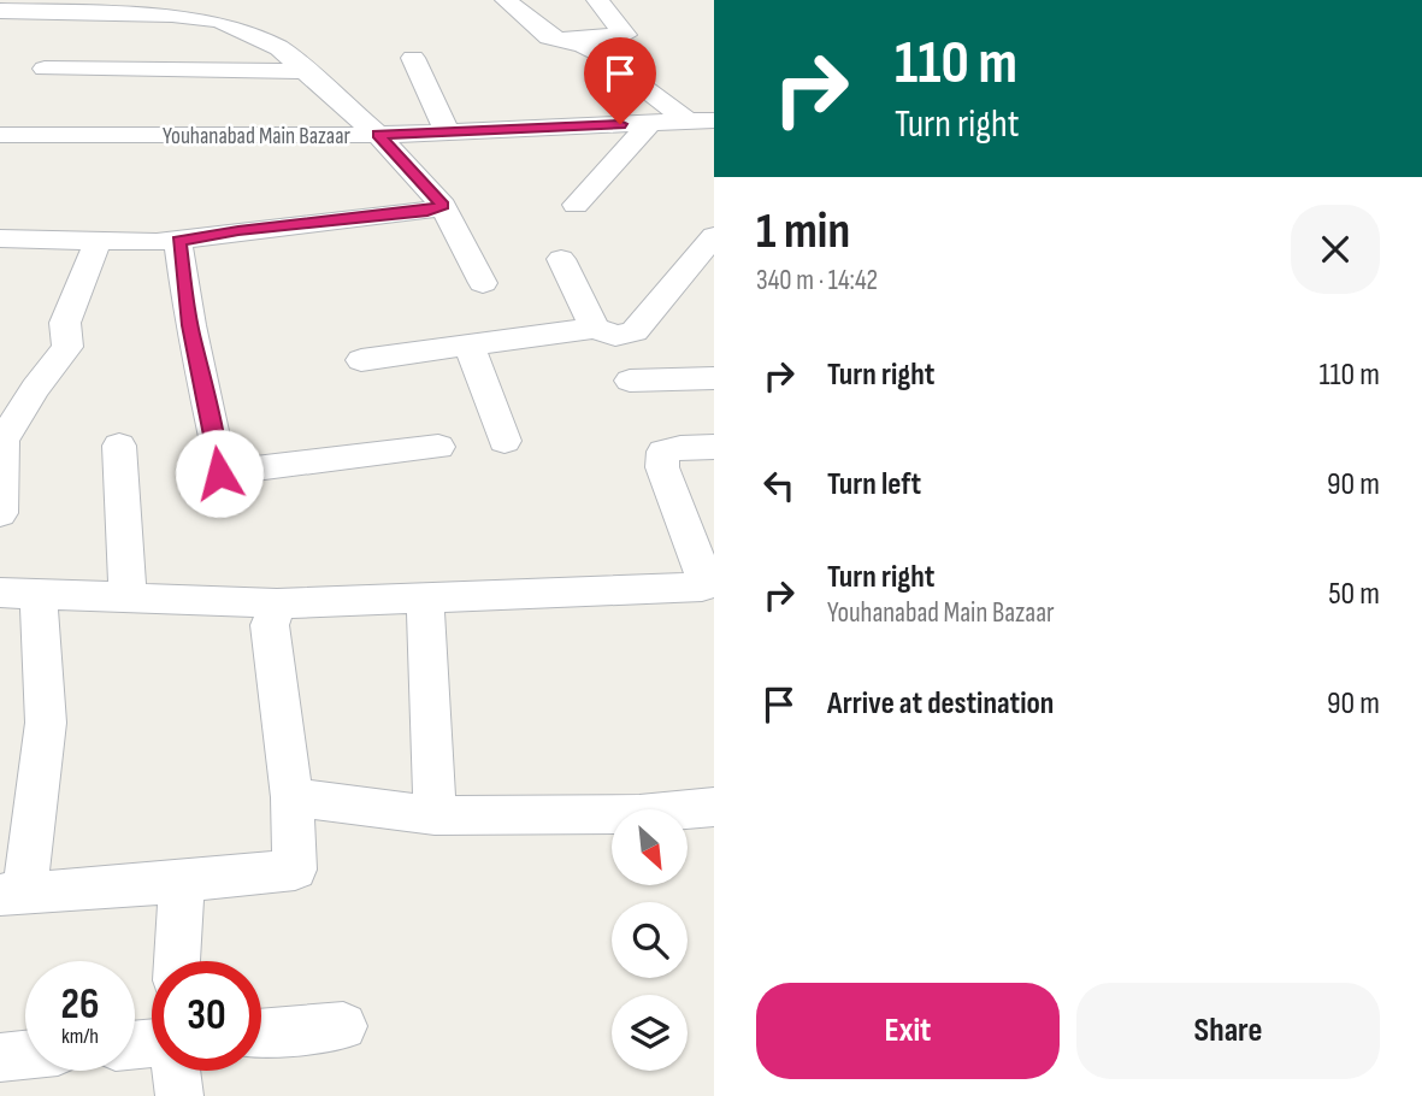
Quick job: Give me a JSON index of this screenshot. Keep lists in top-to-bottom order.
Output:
{
  "streets": {
    "street": ["Youhanabad Main Bazaar"]
  },
  "north": "bottom right",
  "page": {
    "turn": ["110 m", "Turn right"],
    "heading": ["1 min", "340 m · 14:42"],
    "list": [
      {
        "name": "Turn right",
        "value": "110 m"
      },
      {
        "name": "Turn left",
        "value": "90 m"
      },
      {
        "name": "Turn right",
        "note": "Youhanabad Main Bazaar",
        "value": "50 m"
      },
      {
        "name": "Arrive at destination",
        "value": "90 m"
      }
    ],
    "speed": "26 km/h",
    "limit": "30",
    "buttons": ["Exit", "Share"]
  }
}
